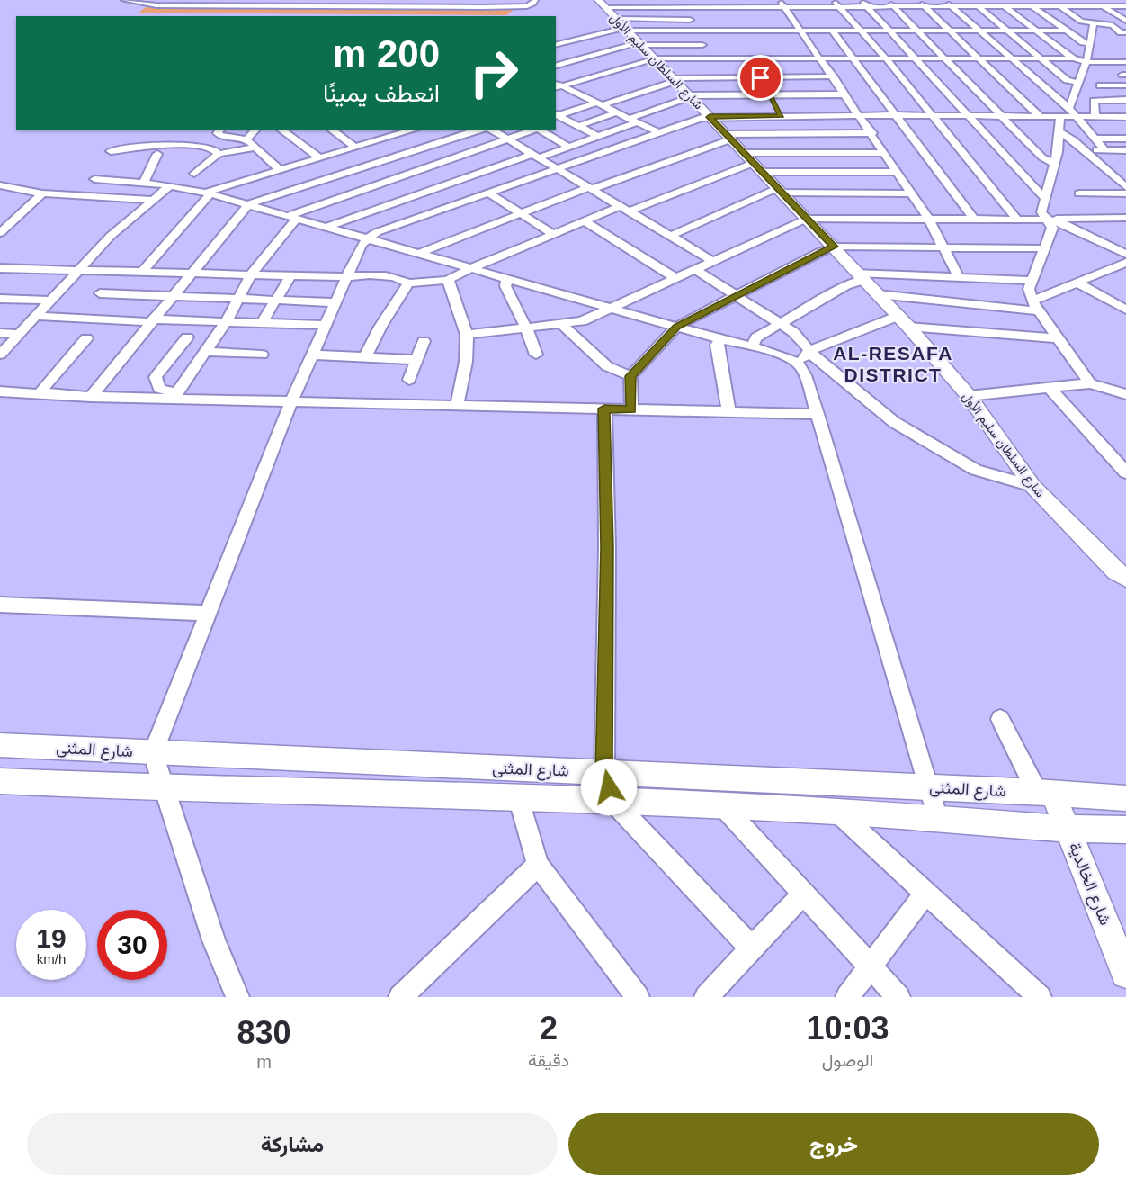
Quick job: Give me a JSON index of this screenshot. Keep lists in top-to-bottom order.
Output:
{
  "streets": {
    "street": ["شارع السلطان سليم الأول", "شارع المثنى", "شارع الخالدية"]
  },
  "crossings": [
    ["شارع المثنى", "شارع الخالدية"]
  ],
  "districts": ["AL-RESAFA DISTRICT"],
  "page": {
    "turn": ["200 m", "انعطف يمينًا"],
    "speed": "19 km/h",
    "limit": "30",
    "eta": [
      "10:03",
      "الوصول",
      "2",
      "دقيقة",
      "830",
      "m"
    ],
    "buttons": ["خروج", "مشاركة"]
  }
}
